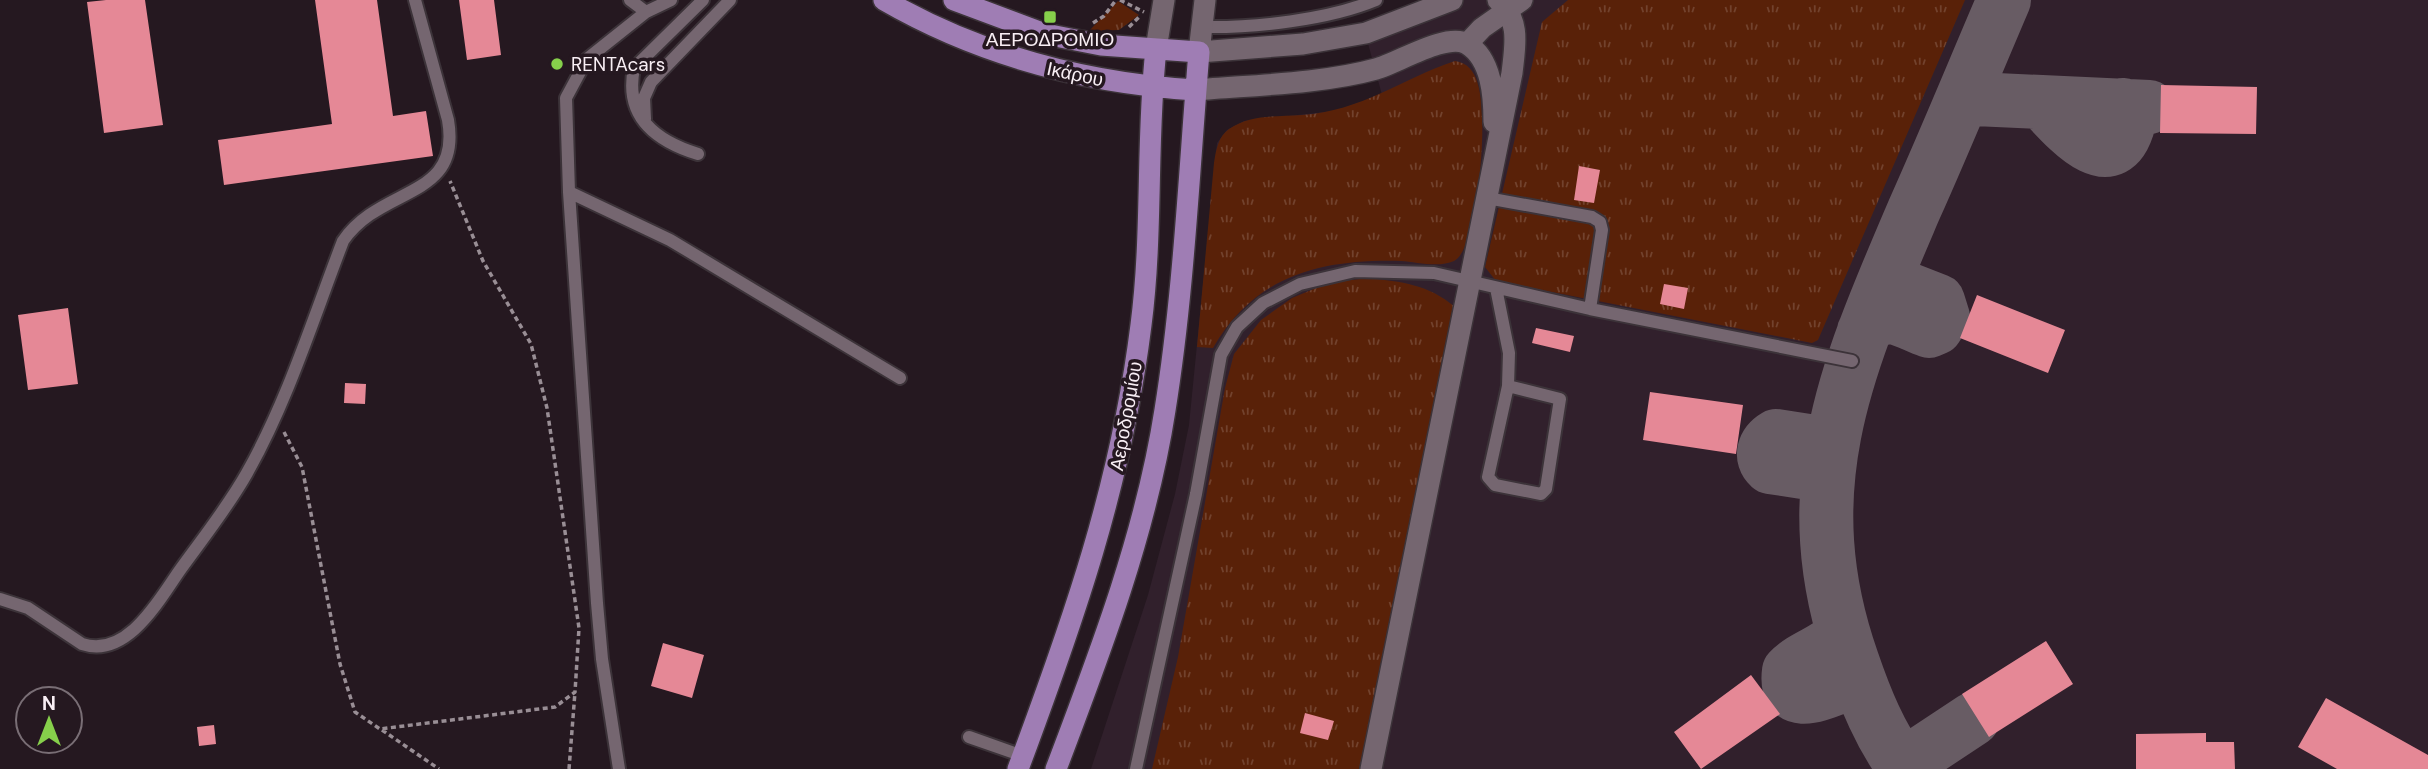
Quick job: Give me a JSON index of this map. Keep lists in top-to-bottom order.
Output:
{
  "streets": {
    "main road": ["Ικάρου", "Αεροδρομίου"]
  },
  "crossings": [
    ["Ικάρου", "Αεροδρομίου"]
  ],
  "places": {
    "transit": ["ΑΕΡΟΔΡΟΜΙΟ"],
    "other": ["RENTAcars"]
  },
  "north": "top"
}
